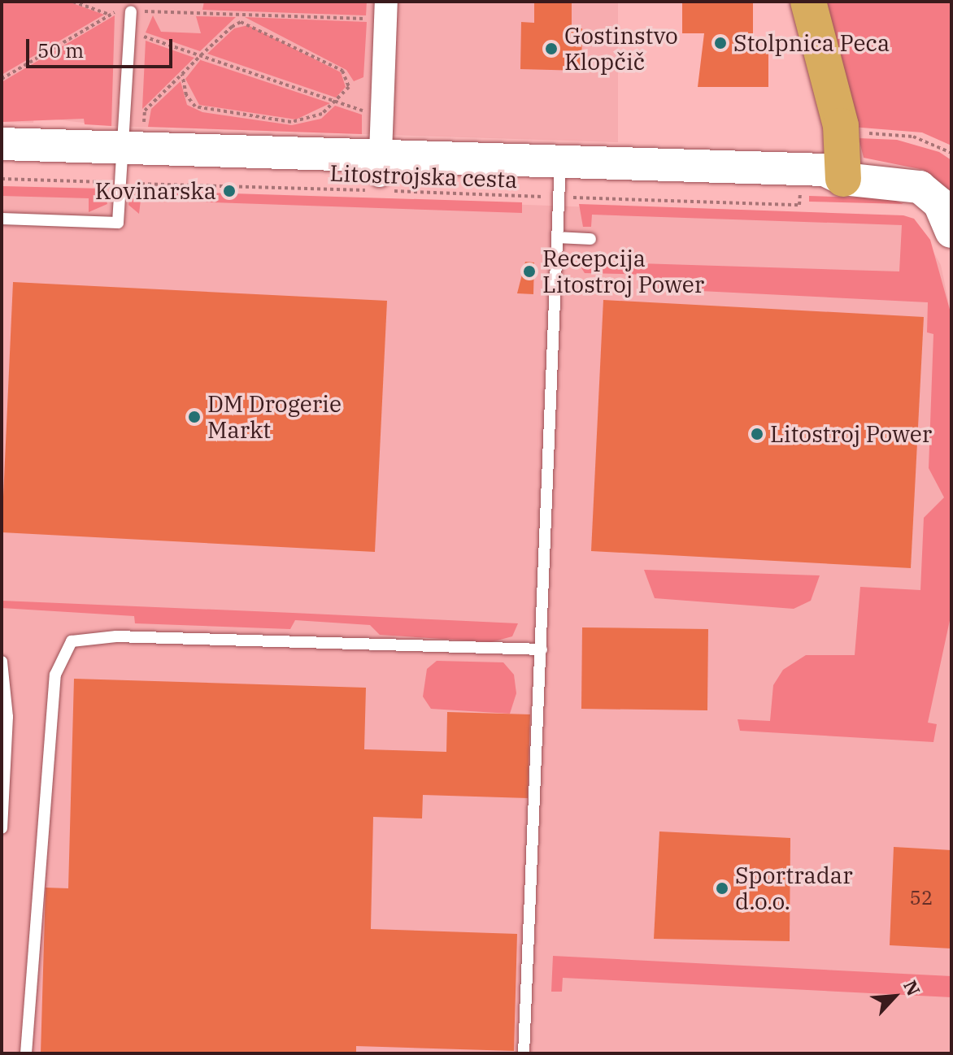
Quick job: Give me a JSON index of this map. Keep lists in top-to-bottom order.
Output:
{
  "streets": {
    "main road": ["Litostrojska cesta"]
  },
  "places": [
    "Stolpnica Peca",
    "Gostinstvo Klopčič",
    "Kovinarska",
    "Recepcija Litostroj Power",
    "DM Drogerie Markt",
    "Litostroj Power",
    "Sportradar d.o.o."
  ],
  "house_numbers": ["52"],
  "scale_bar": "50 m",
  "north": "top right"
}
